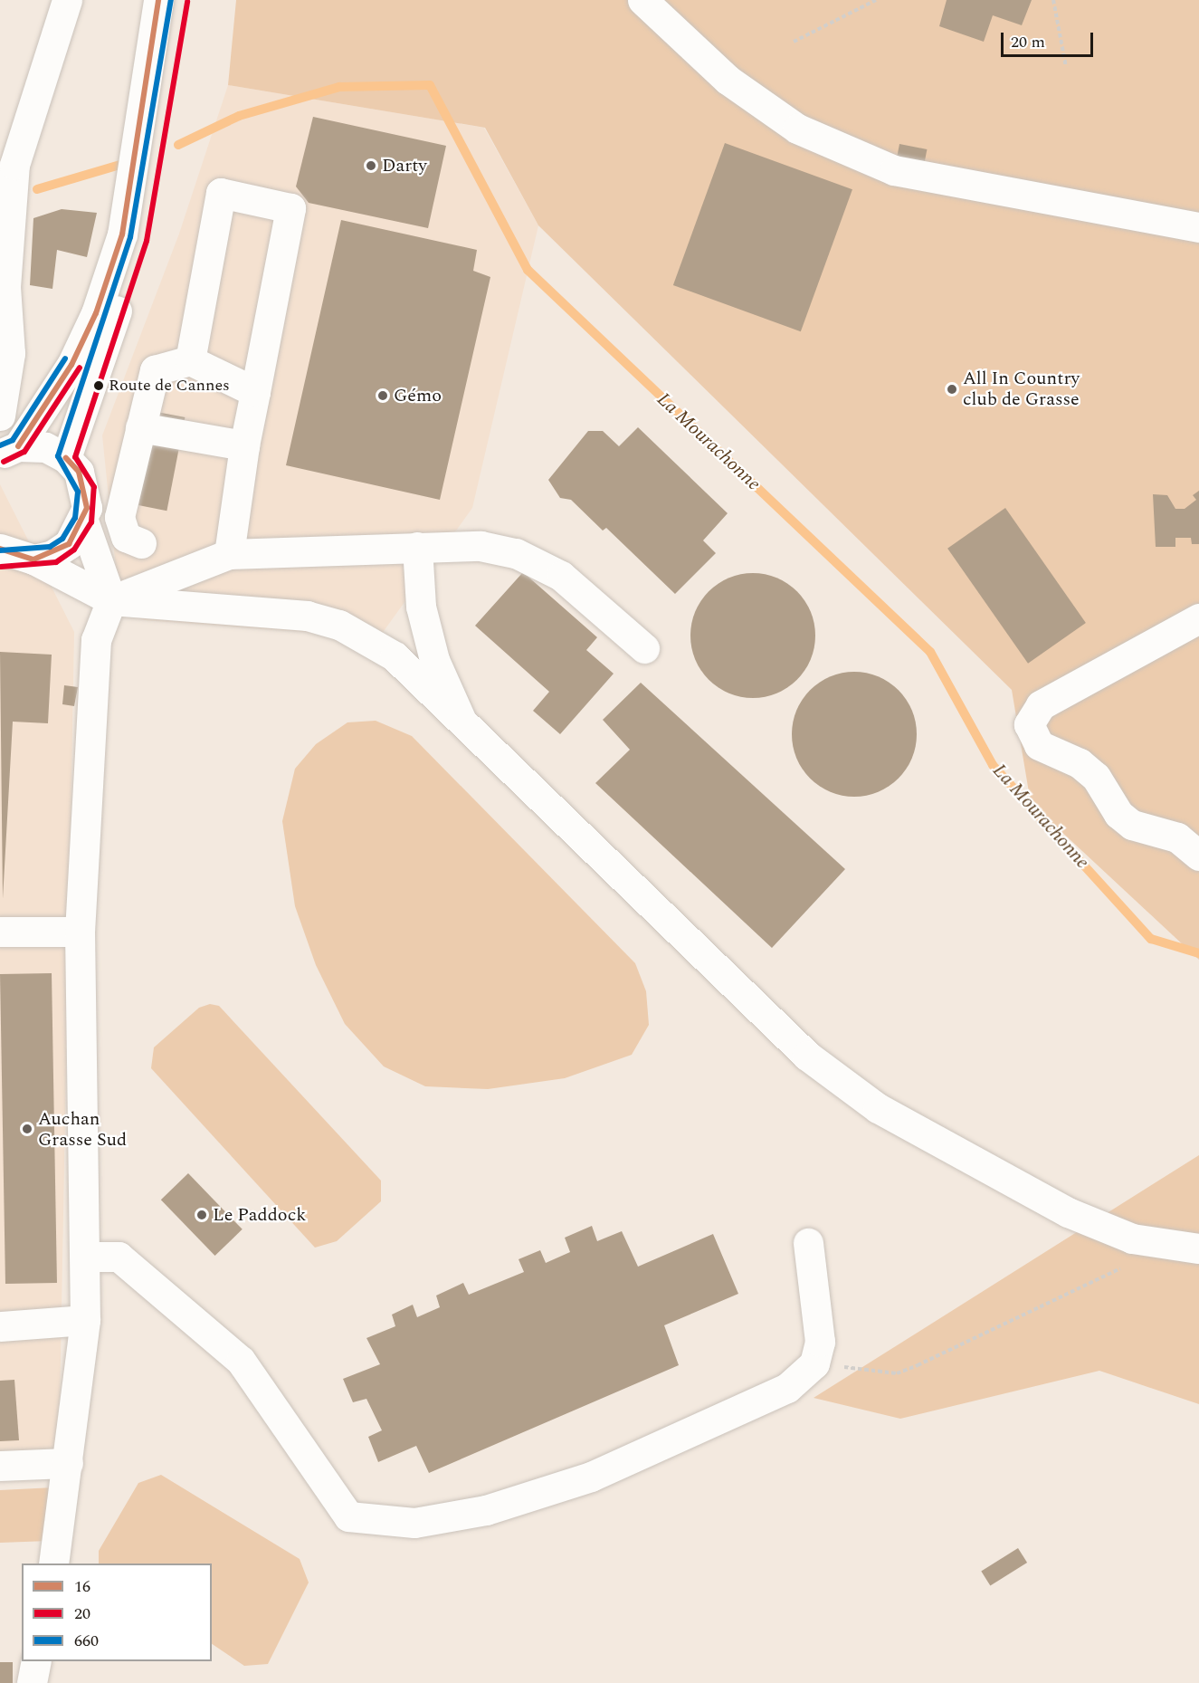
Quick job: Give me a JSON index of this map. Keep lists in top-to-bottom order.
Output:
{
  "water": ["La Mourachonne"],
  "places": [
    "Darty",
    "Route de Cannes",
    "All In Country club de Grasse",
    "Gémo",
    "Auchan Grasse Sud",
    "Le Paddock"
  ],
  "lines": ["transit line 16", "transit line 660", "transit line 20"],
  "legend": ["16", "20", "660"],
  "scale_bar": "20 m"
}
